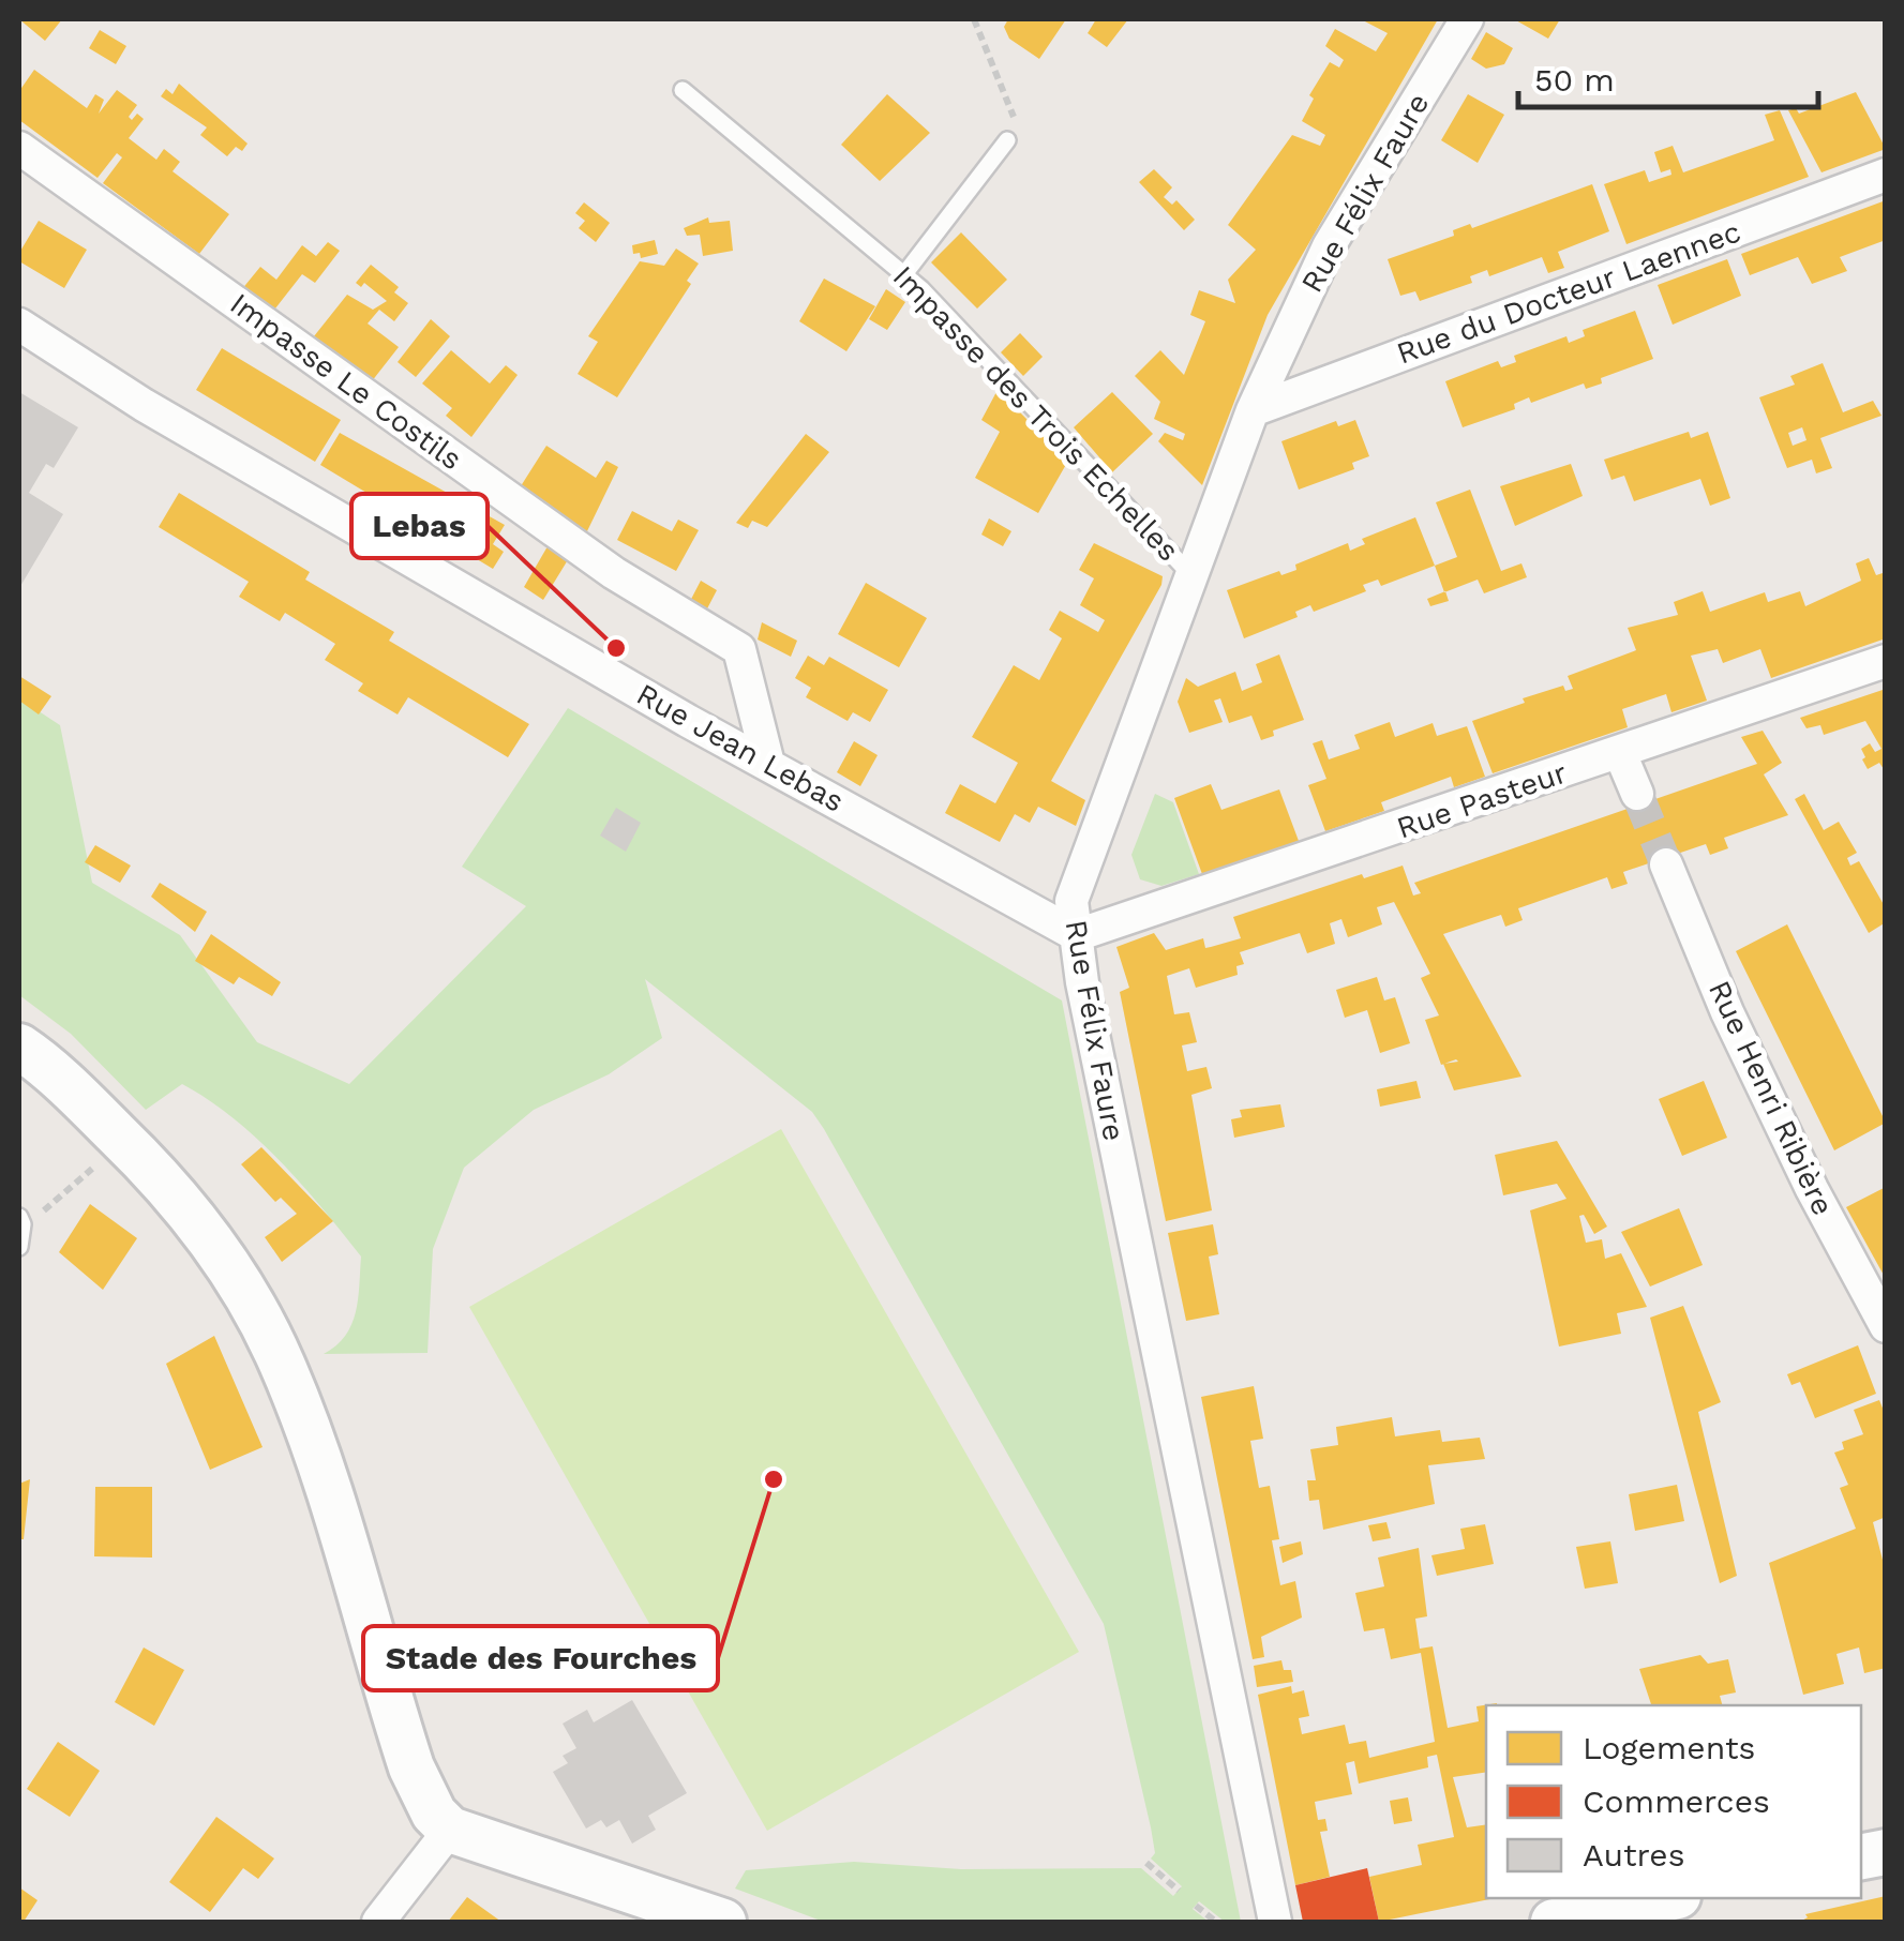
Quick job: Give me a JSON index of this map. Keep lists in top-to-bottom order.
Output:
{
  "streets": {
    "street": [
      "Rue Félix Faure",
      "Rue du Docteur Laennec",
      "Impasse Le Costils",
      "Rue Jean Lebas",
      "Rue Pasteur",
      "Rue Henri Ribière"
    ],
    "lane": ["Impasse des Trois Echelles"]
  },
  "crossings": [
    ["Rue Félix Faure", "Rue du Docteur Laennec"],
    ["Rue Félix Faure", "Impasse des Trois Echelles"],
    ["Rue Félix Faure", "Rue Jean Lebas"],
    ["Rue Félix Faure", "Rue Pasteur"],
    ["Impasse Le Costils", "Rue Jean Lebas"],
    ["Rue Jean Lebas", "Rue Pasteur"]
  ],
  "places": ["Lebas", "Stade des Fourches"],
  "legend": ["Logements", "Commerces", "Autres"],
  "scale_bar": "50 m"
}
